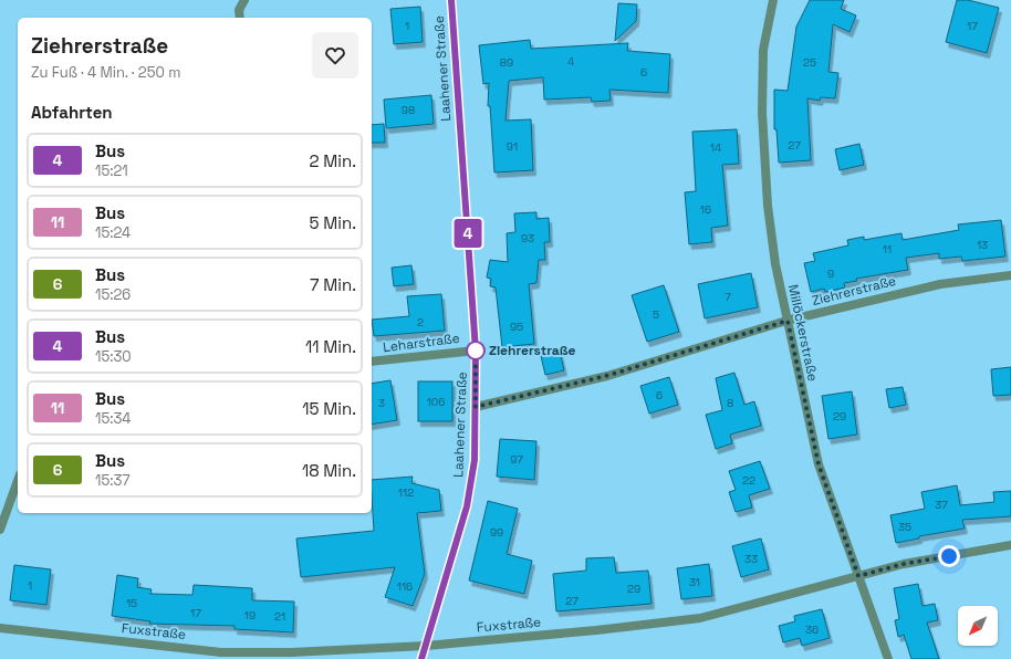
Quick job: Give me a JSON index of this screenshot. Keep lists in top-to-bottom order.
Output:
{
  "streets": {
    "street": [
      "Laahener Straße",
      "Ziehrerstraße",
      "Millöckerstraße",
      "Leharstraße",
      "Fuxstraße"
    ]
  },
  "crossings": [
    ["Laahener Straße", "Ziehrerstraße"],
    ["Laahener Straße", "Leharstraße"],
    ["Laahener Straße", "Fuxstraße"],
    ["Ziehrerstraße", "Millöckerstraße"],
    ["Millöckerstraße", "Fuxstraße"]
  ],
  "places": ["Ziehrerstraße"],
  "lines": ["bus line 4"],
  "house_numbers": [
    "1",
    "17",
    "4",
    "89",
    "25",
    "6",
    "98",
    "27",
    "91",
    "14",
    "16",
    "93",
    "13",
    "11",
    "9",
    "7",
    "5",
    "2",
    "95",
    "6",
    "106",
    "3",
    "8",
    "29",
    "97",
    "22",
    "112",
    "37",
    "35",
    "99",
    "33",
    "31",
    "1",
    "116",
    "29",
    "27",
    "15",
    "17",
    "19",
    "21",
    "36"
  ],
  "north": "bottom left",
  "page": {
    "on_map": "4",
    "heading": [
      ["Ziehrerstraße", "Zu Fuß · 4 Min. · 250 m"],
      "Abfahrten"
    ],
    "list": [
      {
        "mark": "4",
        "name": "Bus",
        "note": "15:21",
        "value": "2 Min."
      },
      {
        "mark": "11",
        "name": "Bus",
        "note": "15:24",
        "value": "5 Min."
      },
      {
        "mark": "6",
        "name": "Bus",
        "note": "15:26",
        "value": "7 Min."
      },
      {
        "mark": "4",
        "name": "Bus",
        "note": "15:30",
        "value": "11 Min."
      },
      {
        "mark": "11",
        "name": "Bus",
        "note": "15:34",
        "value": "15 Min."
      },
      {
        "mark": "6",
        "name": "Bus",
        "note": "15:37",
        "value": "18 Min."
      }
    ]
  }
}
